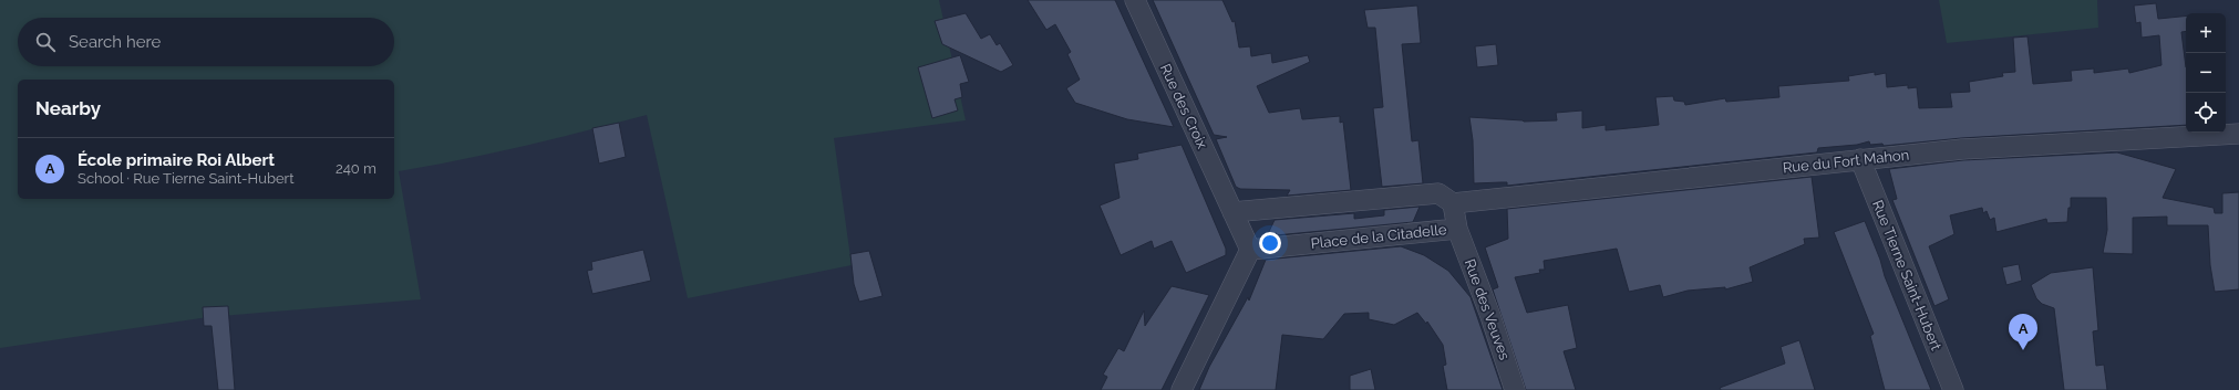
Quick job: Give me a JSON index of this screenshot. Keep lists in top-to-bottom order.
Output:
{
  "streets": {
    "street": [
      "Rue des Croix",
      "Rue du Fort Mahon",
      "Place de la Citadelle",
      "Rue Tierne Saint-Hubert",
      "Rue des Veuves"
    ]
  },
  "crossings": [
    ["Rue des Croix", "Place de la Citadelle"],
    ["Rue du Fort Mahon", "Place de la Citadelle"],
    ["Rue du Fort Mahon", "Rue Tierne Saint-Hubert"],
    ["Place de la Citadelle", "Rue des Veuves"]
  ],
  "page": {
    "map_buttons": ["+", "−"],
    "search": "Search here",
    "heading": "Nearby",
    "list": [
      {
        "mark": "A",
        "name": "École primaire Roi Albert",
        "note": "School · Rue Tierne Saint-Hubert",
        "value": "240 m"
      }
    ],
    "pins": "A"
  }
}
